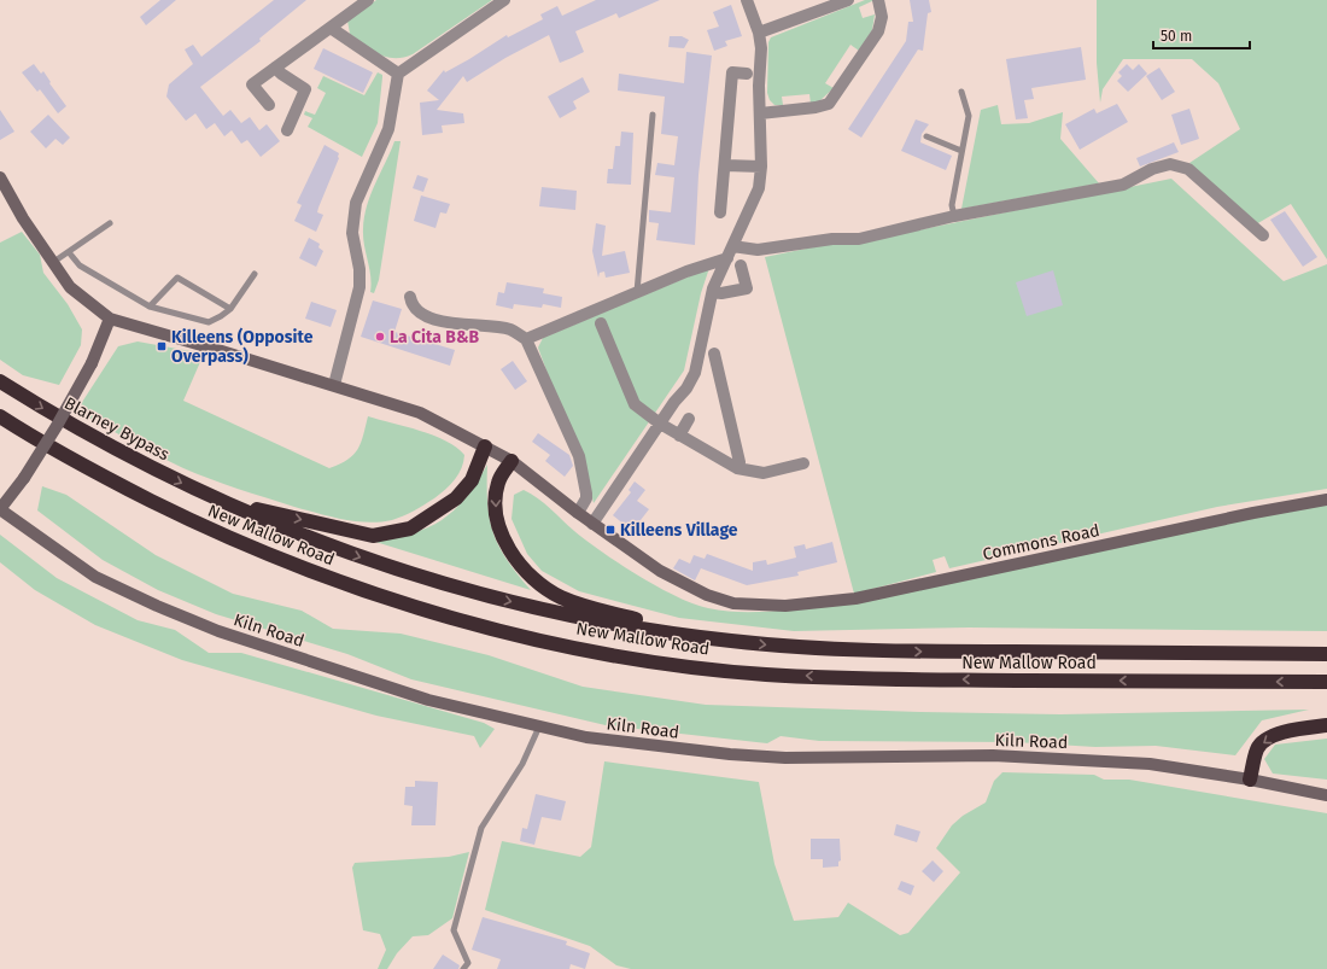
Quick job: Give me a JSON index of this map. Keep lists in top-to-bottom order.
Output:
{
  "streets": {
    "highway": ["Blarney Bypass", "New Mallow Road"],
    "street": ["Commons Road", "Kiln Road"]
  },
  "crossings": [
    ["Blarney Bypass", "New Mallow Road"]
  ],
  "one_way": ["Blarney Bypass"],
  "places": {
    "other": ["La Cita B&B"],
    "transit": ["Killeens (Opposite Overpass)", "Killeens Village"]
  },
  "scale_bar": "50 m"
}
